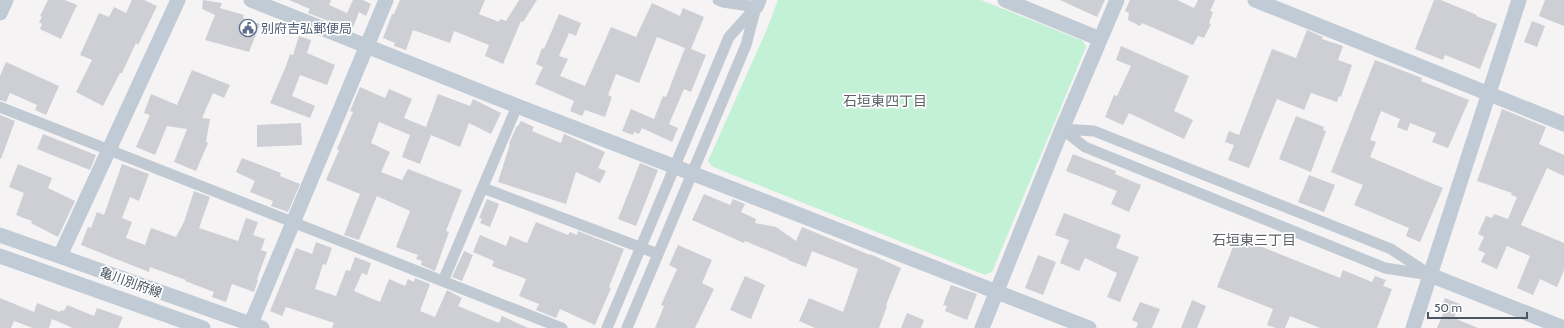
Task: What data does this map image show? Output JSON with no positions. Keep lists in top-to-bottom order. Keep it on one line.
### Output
{"streets":{"street":["亀川別府線"]},"districts":["石垣東四丁目","石垣東三丁目"],"places":{"public building":["別府吉弘郵便局"]},"scale_bar":"50 m"}
